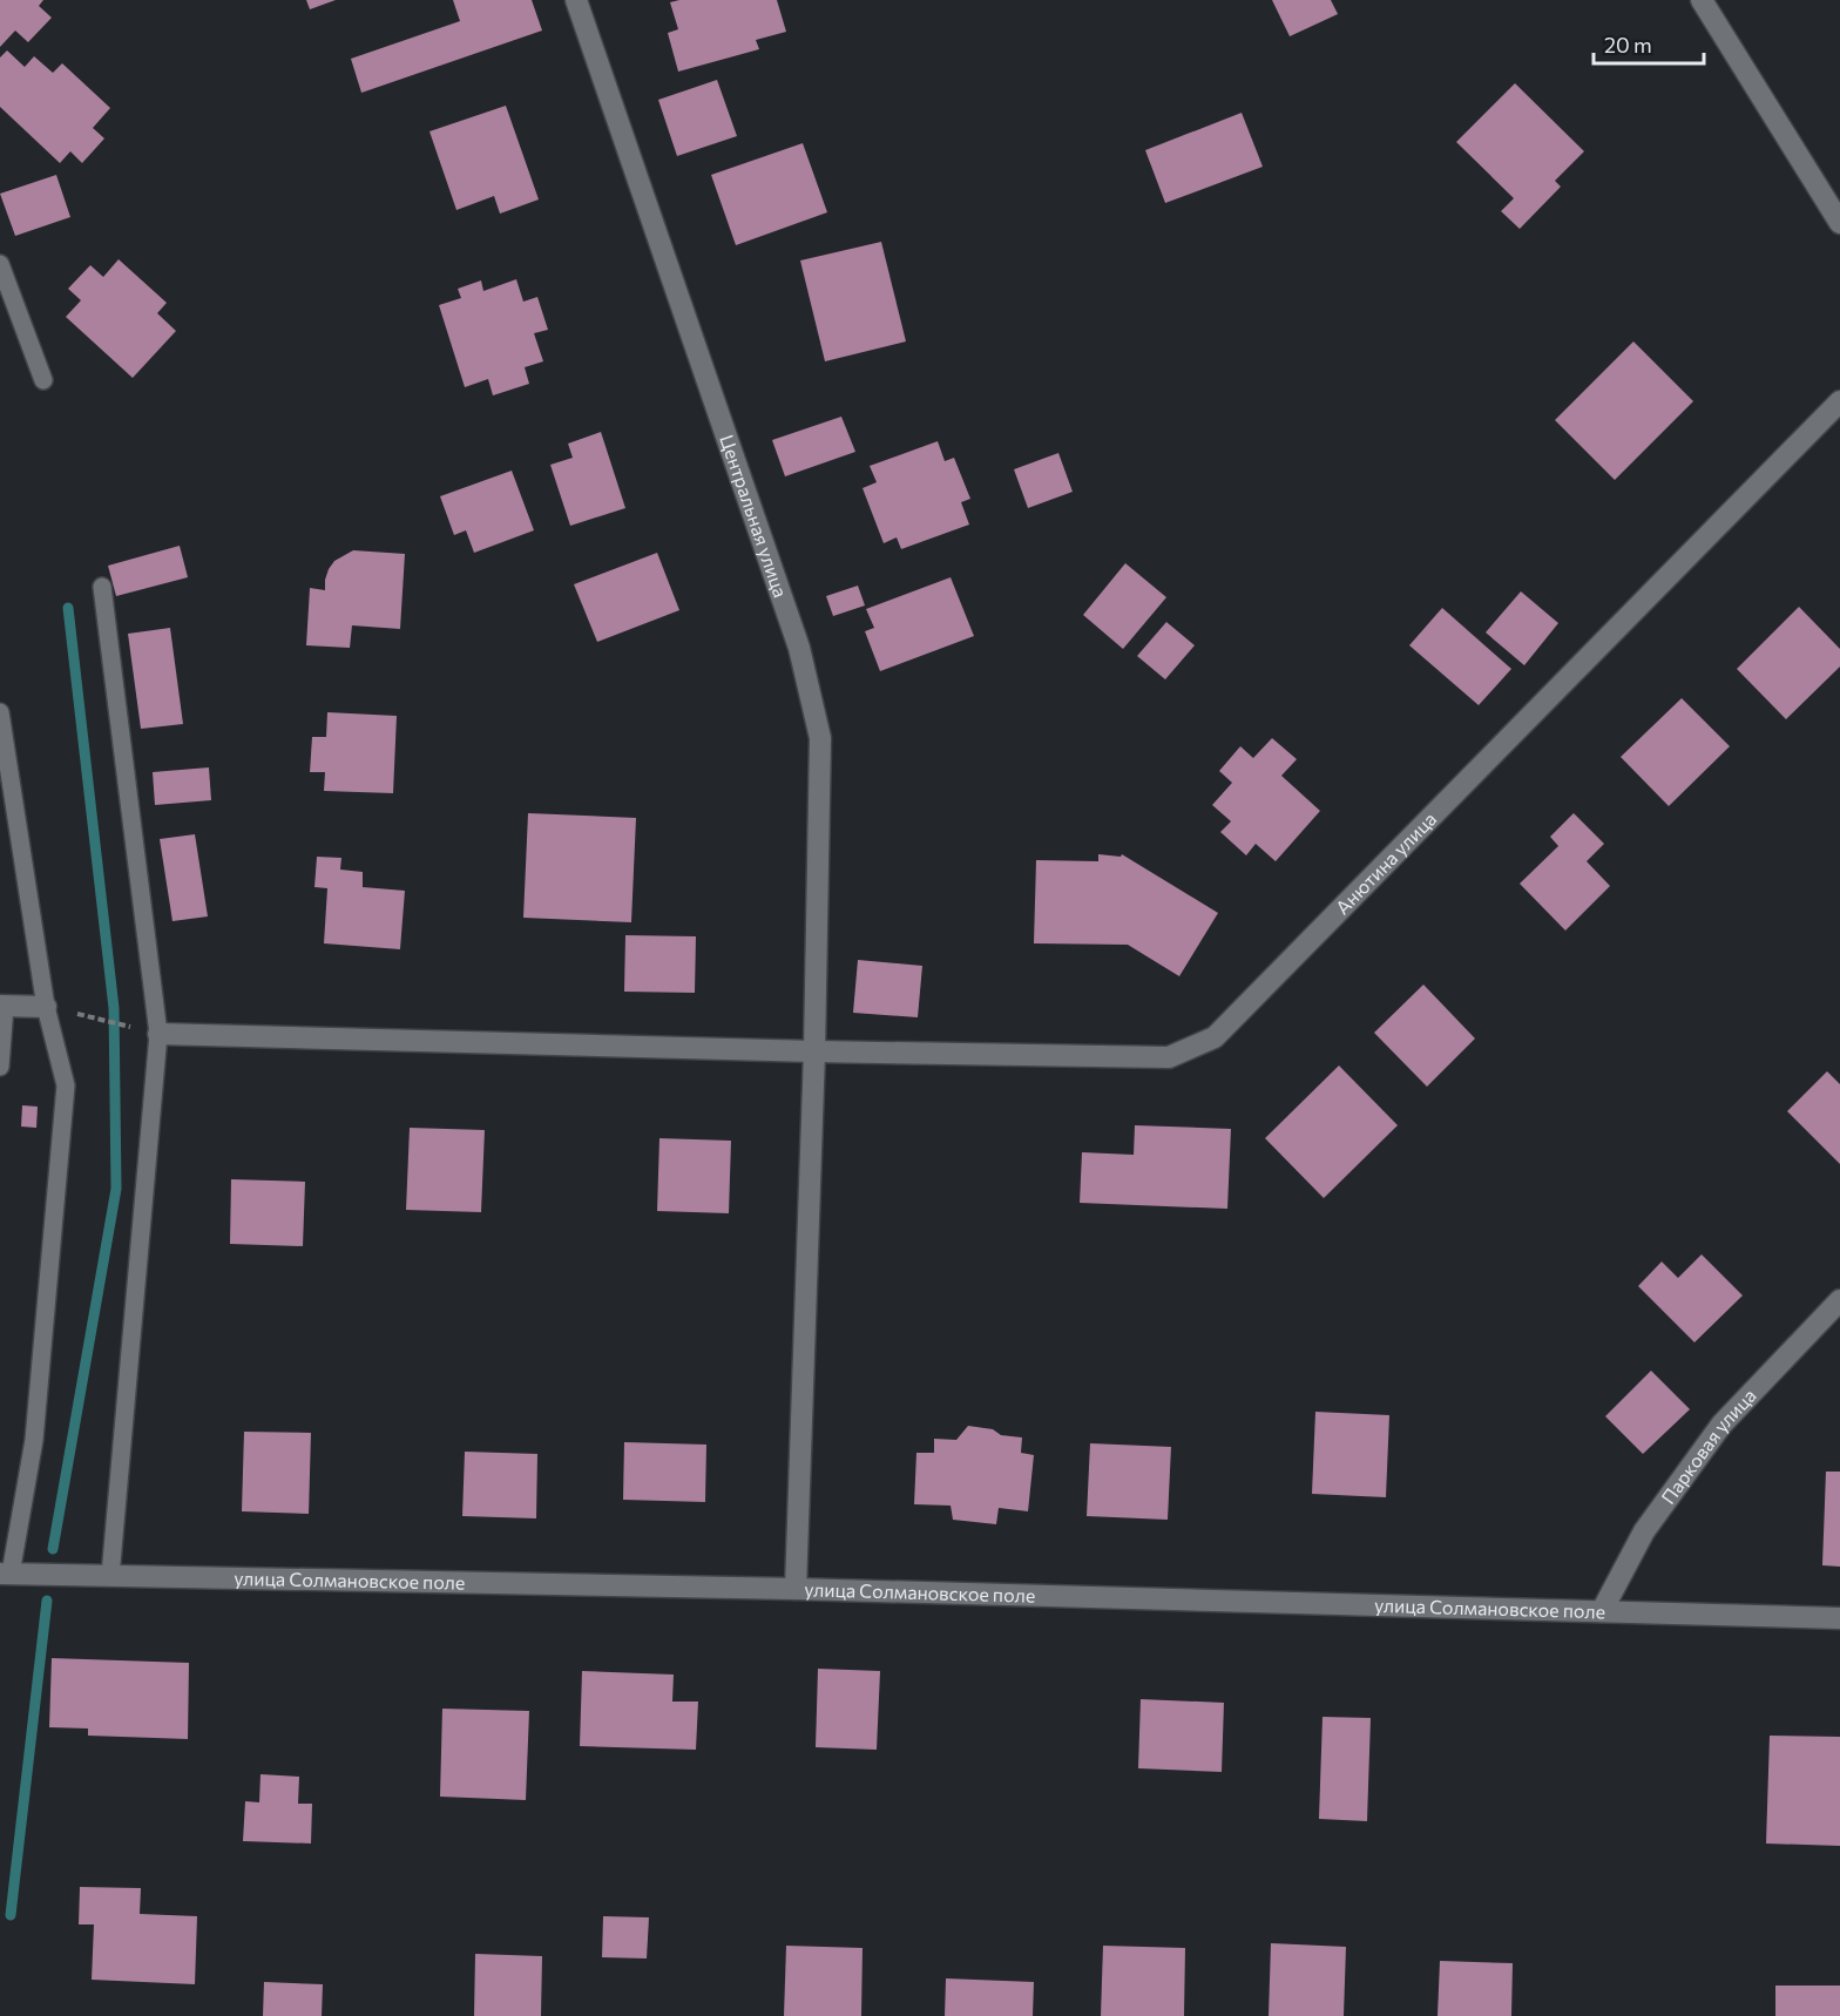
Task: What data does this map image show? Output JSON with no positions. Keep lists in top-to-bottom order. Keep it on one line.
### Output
{"streets":{"street":["Центральная улица","Анютина улица","Парковая улица","улица Солмановское поле"]},"crossings":[["Центральная улица","Анютина улица"],["Центральная улица","улица Солмановское поле"],["Парковая улица","улица Солмановское поле"]],"scale_bar":"20 m"}
